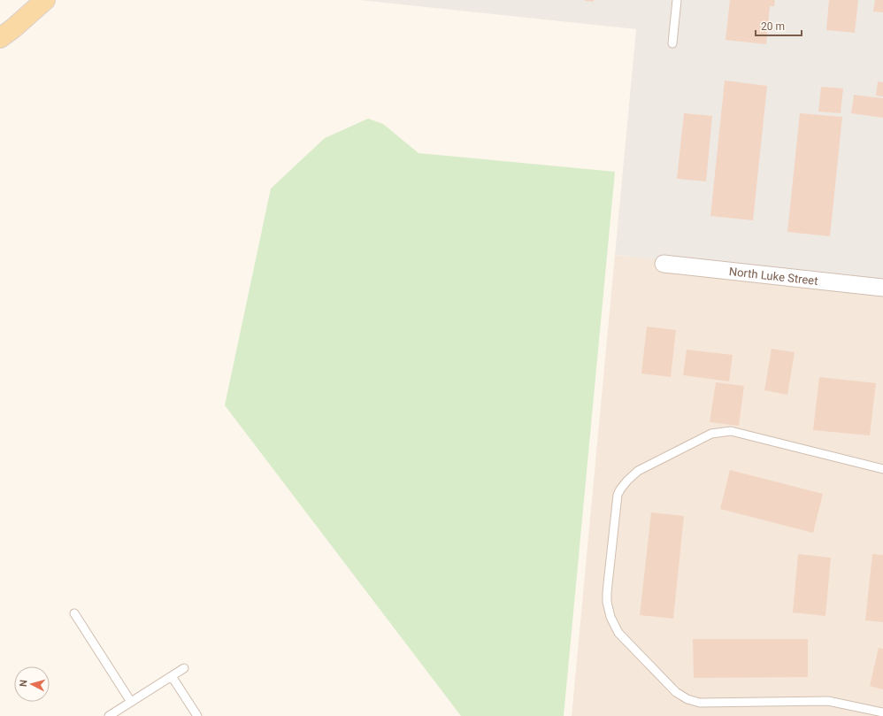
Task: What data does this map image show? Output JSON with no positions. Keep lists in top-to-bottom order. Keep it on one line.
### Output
{"streets":{"street":["North Luke Street"]},"scale_bar":"20 m","north":"left"}
